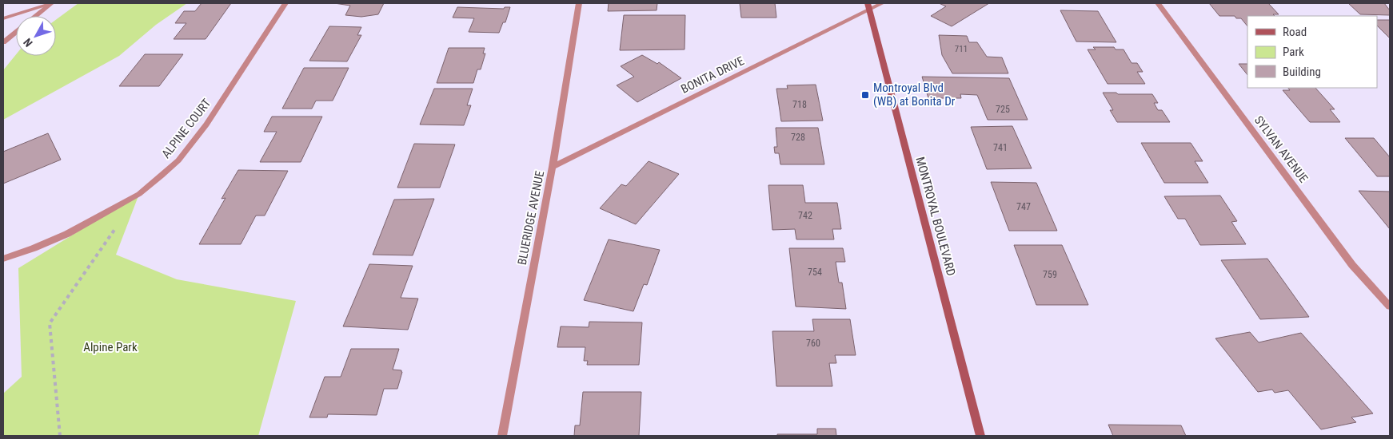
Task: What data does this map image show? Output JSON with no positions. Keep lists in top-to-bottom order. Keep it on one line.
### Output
{"streets":{"street":["BONITA DRIVE","ALPINE COURT","SYLVAN AVENUE","MONTROYAL BOULEVARD","BLUERIDGE AVENUE"]},"crossings":[["BONITA DRIVE","MONTROYAL BOULEVARD"],["BONITA DRIVE","BLUERIDGE AVENUE"]],"parks":["Alpine Park"],"places":{"transit":["Montroyal Blvd (WB) at Bonita Dr"]},"house_numbers":["711","718","725","728","741","747","742","754","759","760"],"legend":["Road","Park","Building"],"north":"bottom left"}
